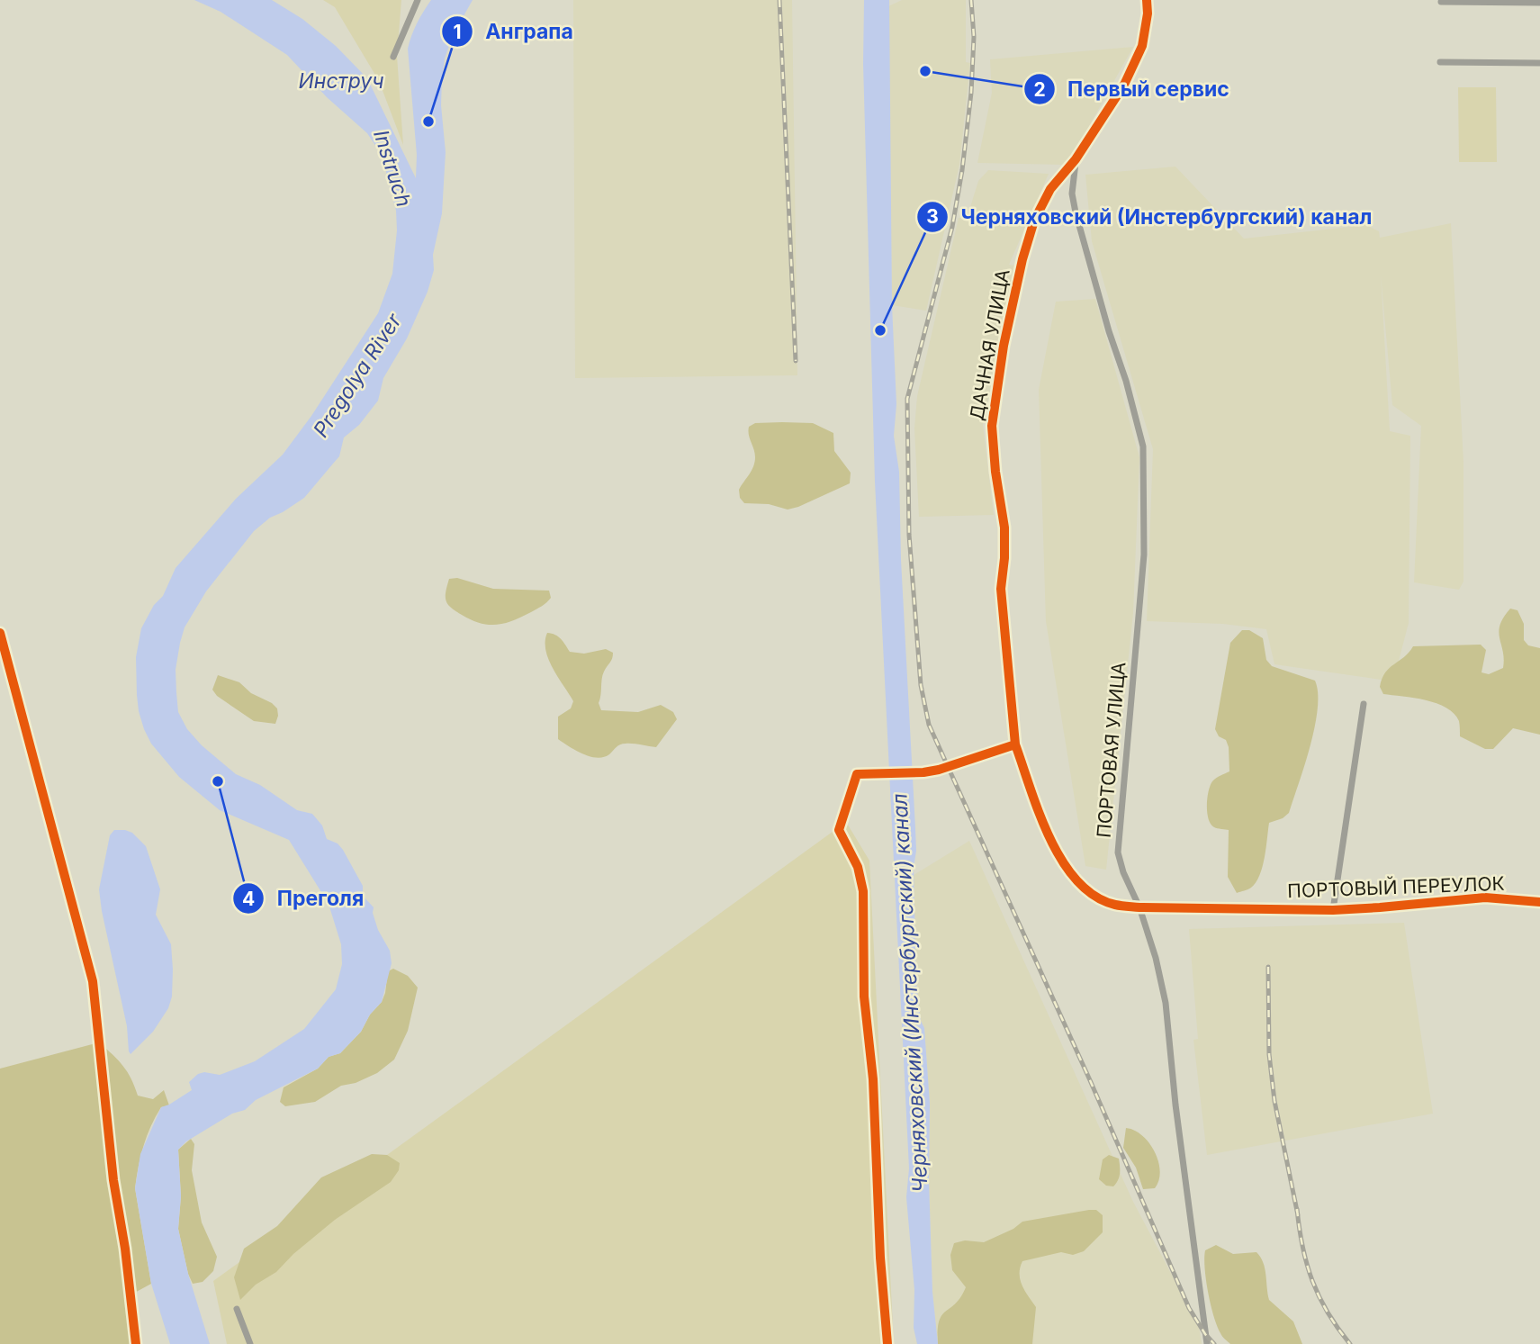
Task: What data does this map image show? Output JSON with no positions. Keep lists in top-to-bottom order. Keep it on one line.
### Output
{"streets":{"street":["ДАЧНАЯ УЛИЦА","ПОРТОВАЯ УЛИЦА","ПОРТОВЫЙ ПЕРЕУЛОК"]},"crossings":[["ДАЧНАЯ УЛИЦА","ПОРТОВАЯ УЛИЦА"],["ДАЧНАЯ УЛИЦА","ПОРТОВЫЙ ПЕРЕУЛОК"],["ПОРТОВАЯ УЛИЦА","ПОРТОВЫЙ ПЕРЕУЛОК"]],"water":["Инструч","Instruch","Pregolya River","Черняховский (Инстербургский) канал"],"places":["Первый сервис","Анграпа","Черняховский (Инстербургский) канал","Преголя"]}
